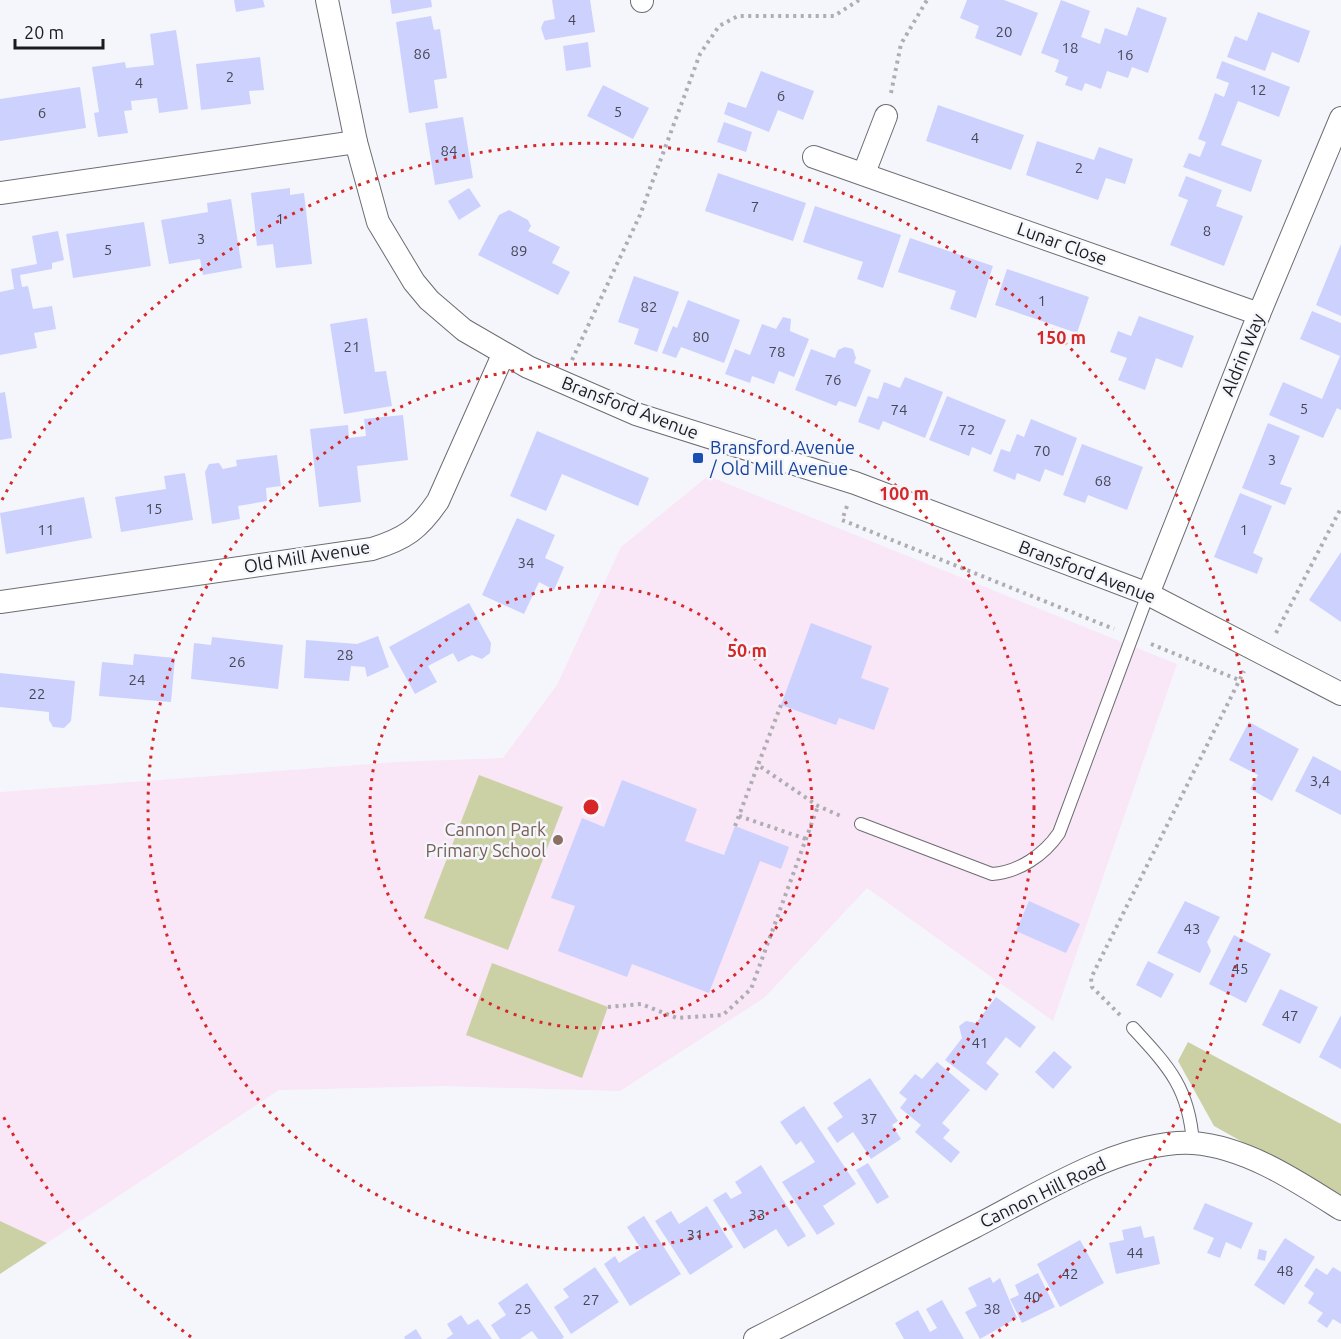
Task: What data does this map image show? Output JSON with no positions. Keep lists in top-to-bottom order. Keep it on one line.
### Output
{"streets":{"street":["Lunar Close","Aldrin Way","Bransford Avenue","Old Mill Avenue","Cannon Hill Road"]},"crossings":[["Lunar Close","Aldrin Way"],["Aldrin Way","Bransford Avenue"],["Bransford Avenue","Old Mill Avenue"]],"places":{"transit":["Bransford Avenue / Old Mill Avenue"],"other":["Cannon Park Primary School"]},"house_numbers":["4","20","18","86","16","2","4","12","6","5","6","4","84","2","7","1","8","3","5","89","1","82","80","21","78","76","5","74","72","70","3","68","15","11","1","34","28","26","24","22","3,4","43","45","47","41","37","33","31","44","48","42","40","27","25","38"],"scale_bar":"20 m","rings":["150 m","100 m","50 m"]}
